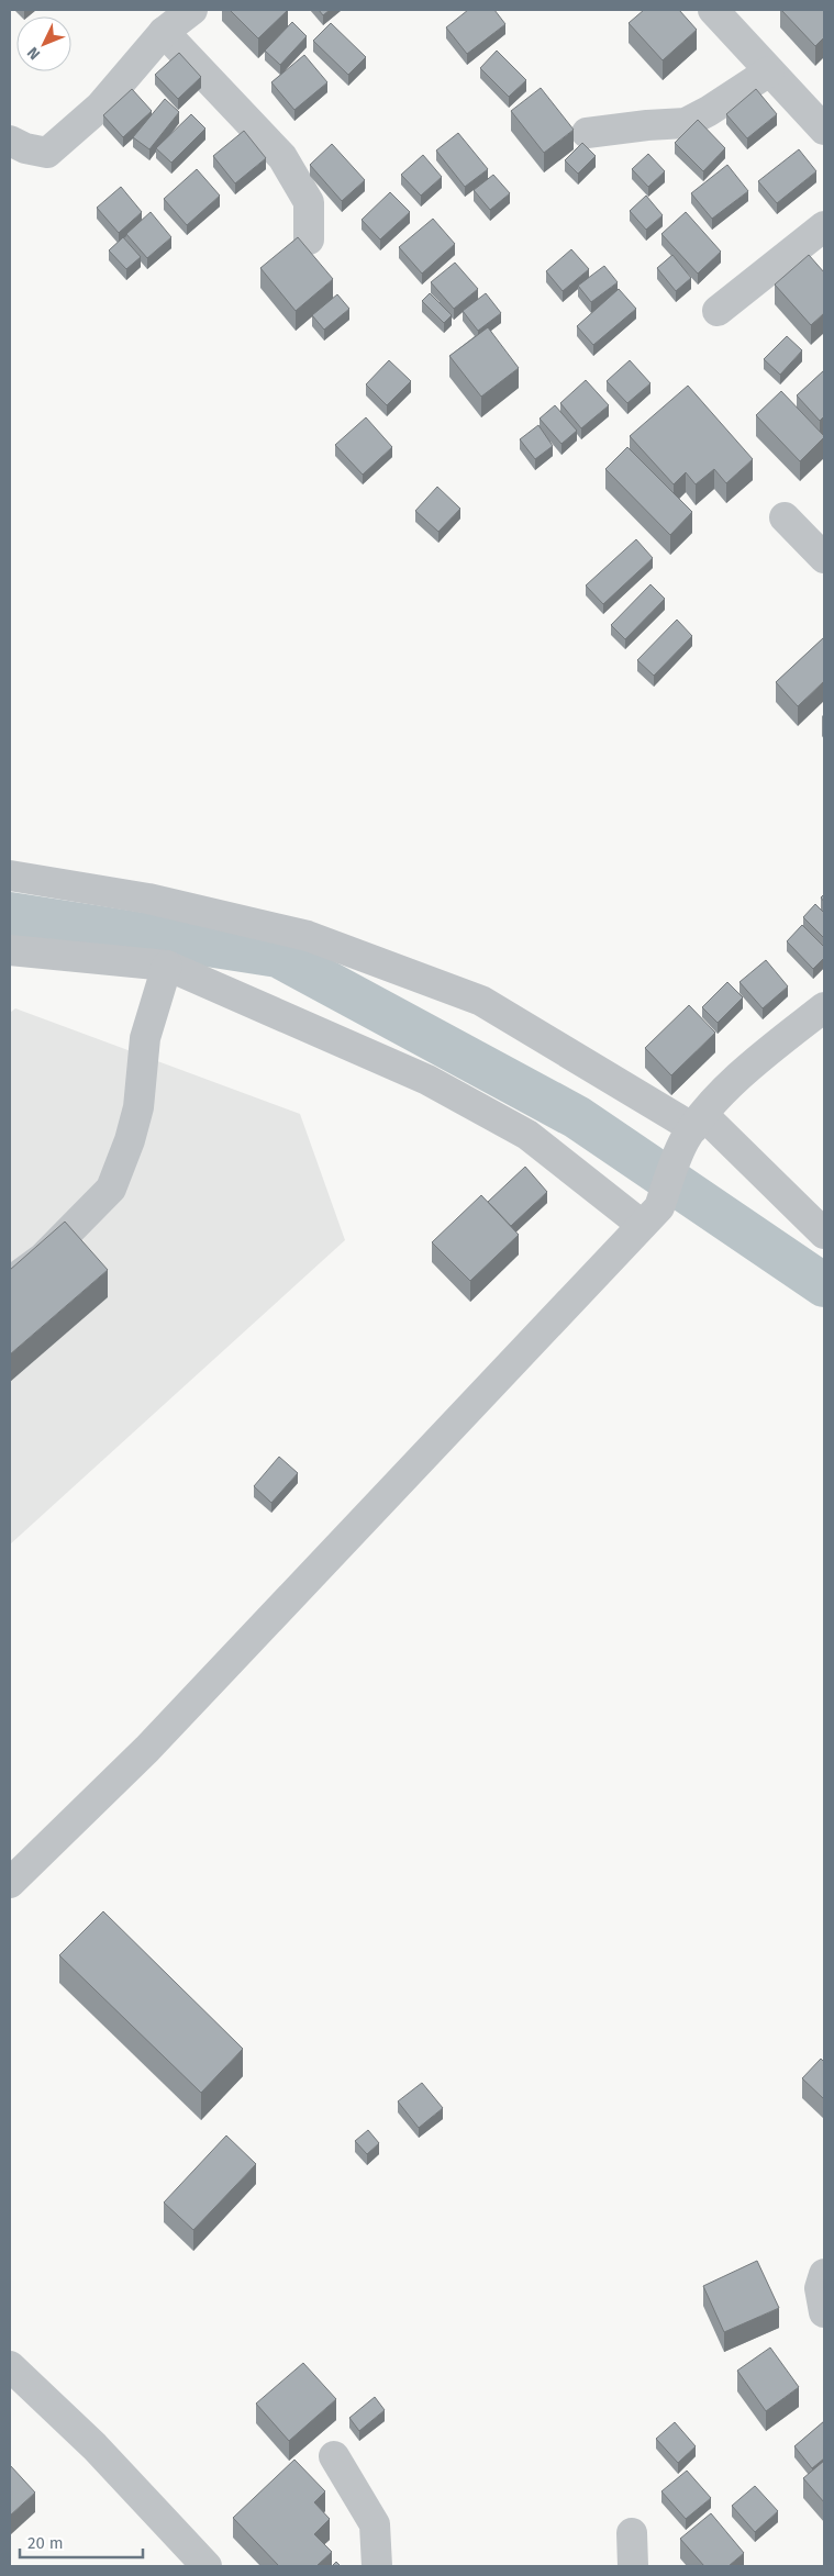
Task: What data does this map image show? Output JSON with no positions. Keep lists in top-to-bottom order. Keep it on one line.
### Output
{"scale_bar":"20 m","north":"bottom left"}
